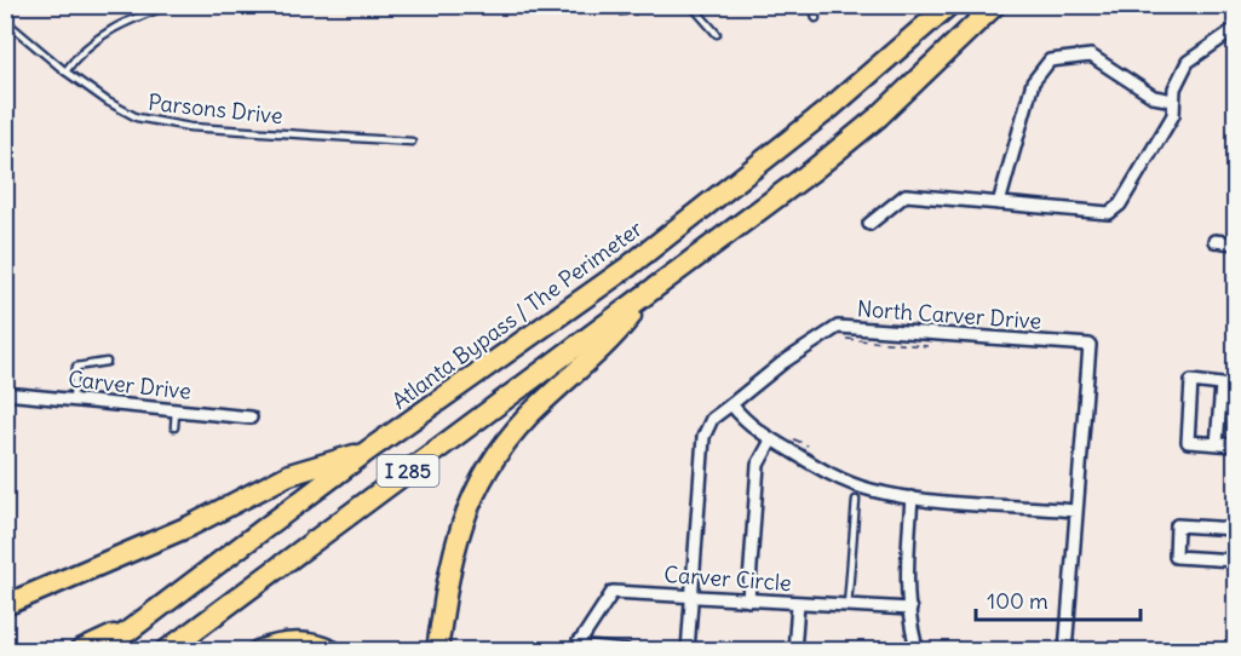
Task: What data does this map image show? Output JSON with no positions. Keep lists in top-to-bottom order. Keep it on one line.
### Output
{"streets":{"highway":["Atlanta Bypass / The Perimeter","I 285"],"street":["North Carver Drive","Carver Drive","Carver Circle"],"lane":["Parsons Drive"]},"scale_bar":"100 m"}
